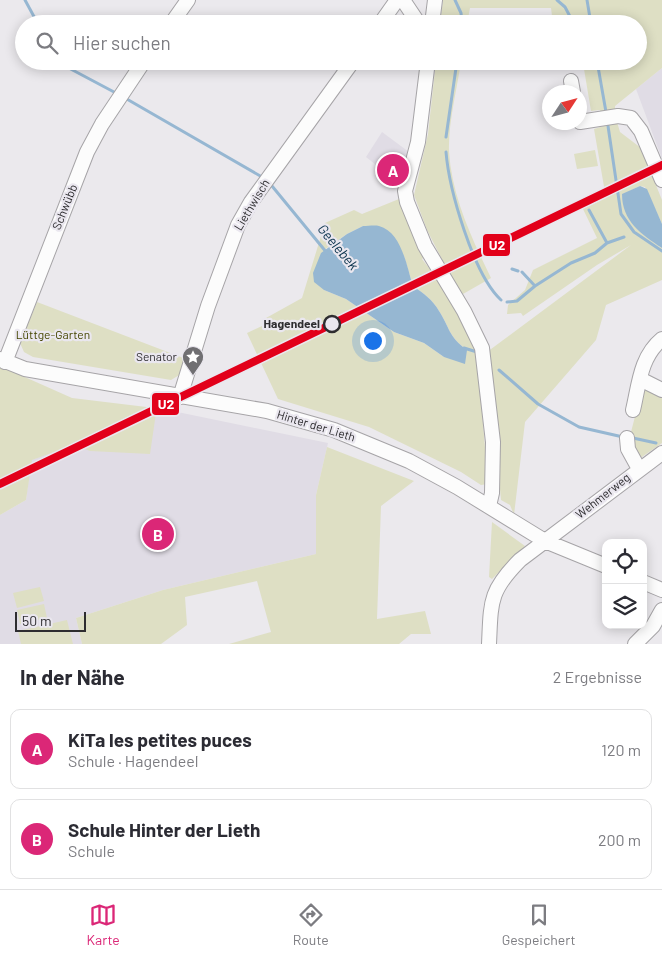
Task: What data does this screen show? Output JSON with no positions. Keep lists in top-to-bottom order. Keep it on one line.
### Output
{"streets":{"street":["Liethwisch","Schwübb","Hinter der Lieth","Wehmerweg"]},"crossings":[["Liethwisch","Hinter der Lieth"],["Schwübb","Hinter der Lieth"],["Hinter der Lieth","Wehmerweg"]],"water":["Geelebek"],"parks":["Lüttge-Garten"],"places":{"other":["Hagendeel"],"place":["Senator"]},"lines":["transit line U2"],"scale_bar":"50 m","north":"top right","page":{"search":"Hier suchen","pins":["A","B"],"scale":"50 m","heading":["In der Nähe","2 Ergebnisse"],"list":[{"mark":"A","name":"KiTa les petites puces","note":"Schule · Hagendeel","value":"120 m"},{"mark":"B","name":"Schule Hinter der Lieth","note":"Schule","value":"200 m"}],"nav":["Karte","Route","Gespeichert"]}}
